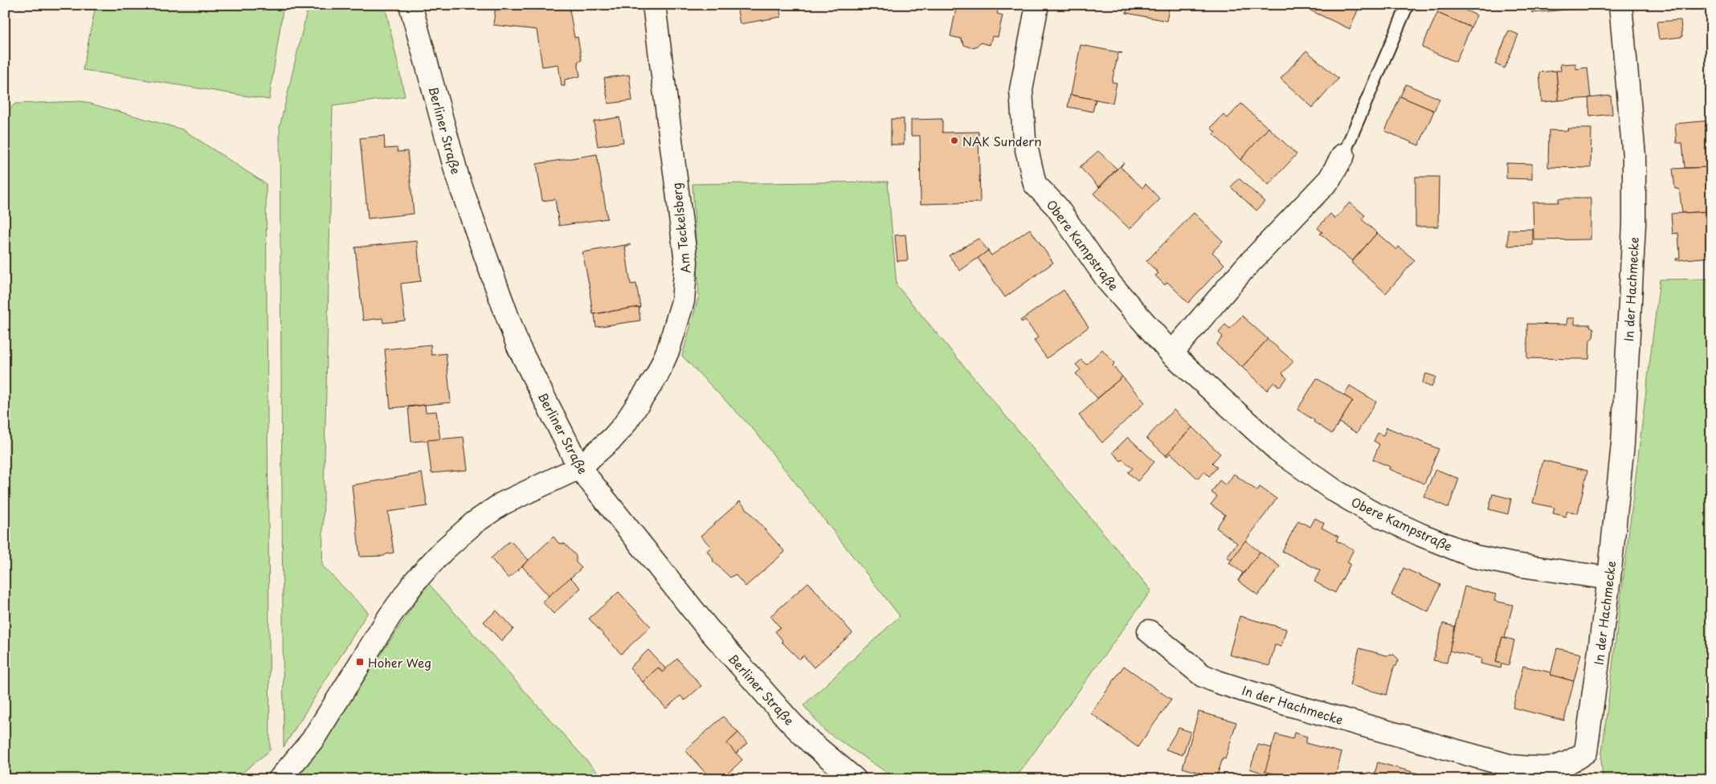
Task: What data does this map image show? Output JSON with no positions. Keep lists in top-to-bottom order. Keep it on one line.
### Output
{"streets":{"street":["Berliner Straße","Am Teckelsberg","Obere Kampstraße","In der Hachmecke"]},"crossings":[["Berliner Straße","Am Teckelsberg"],["Obere Kampstraße","In der Hachmecke"]],"places":{"other":["NAK Sundern"],"transit":["Hoher Weg"]}}
